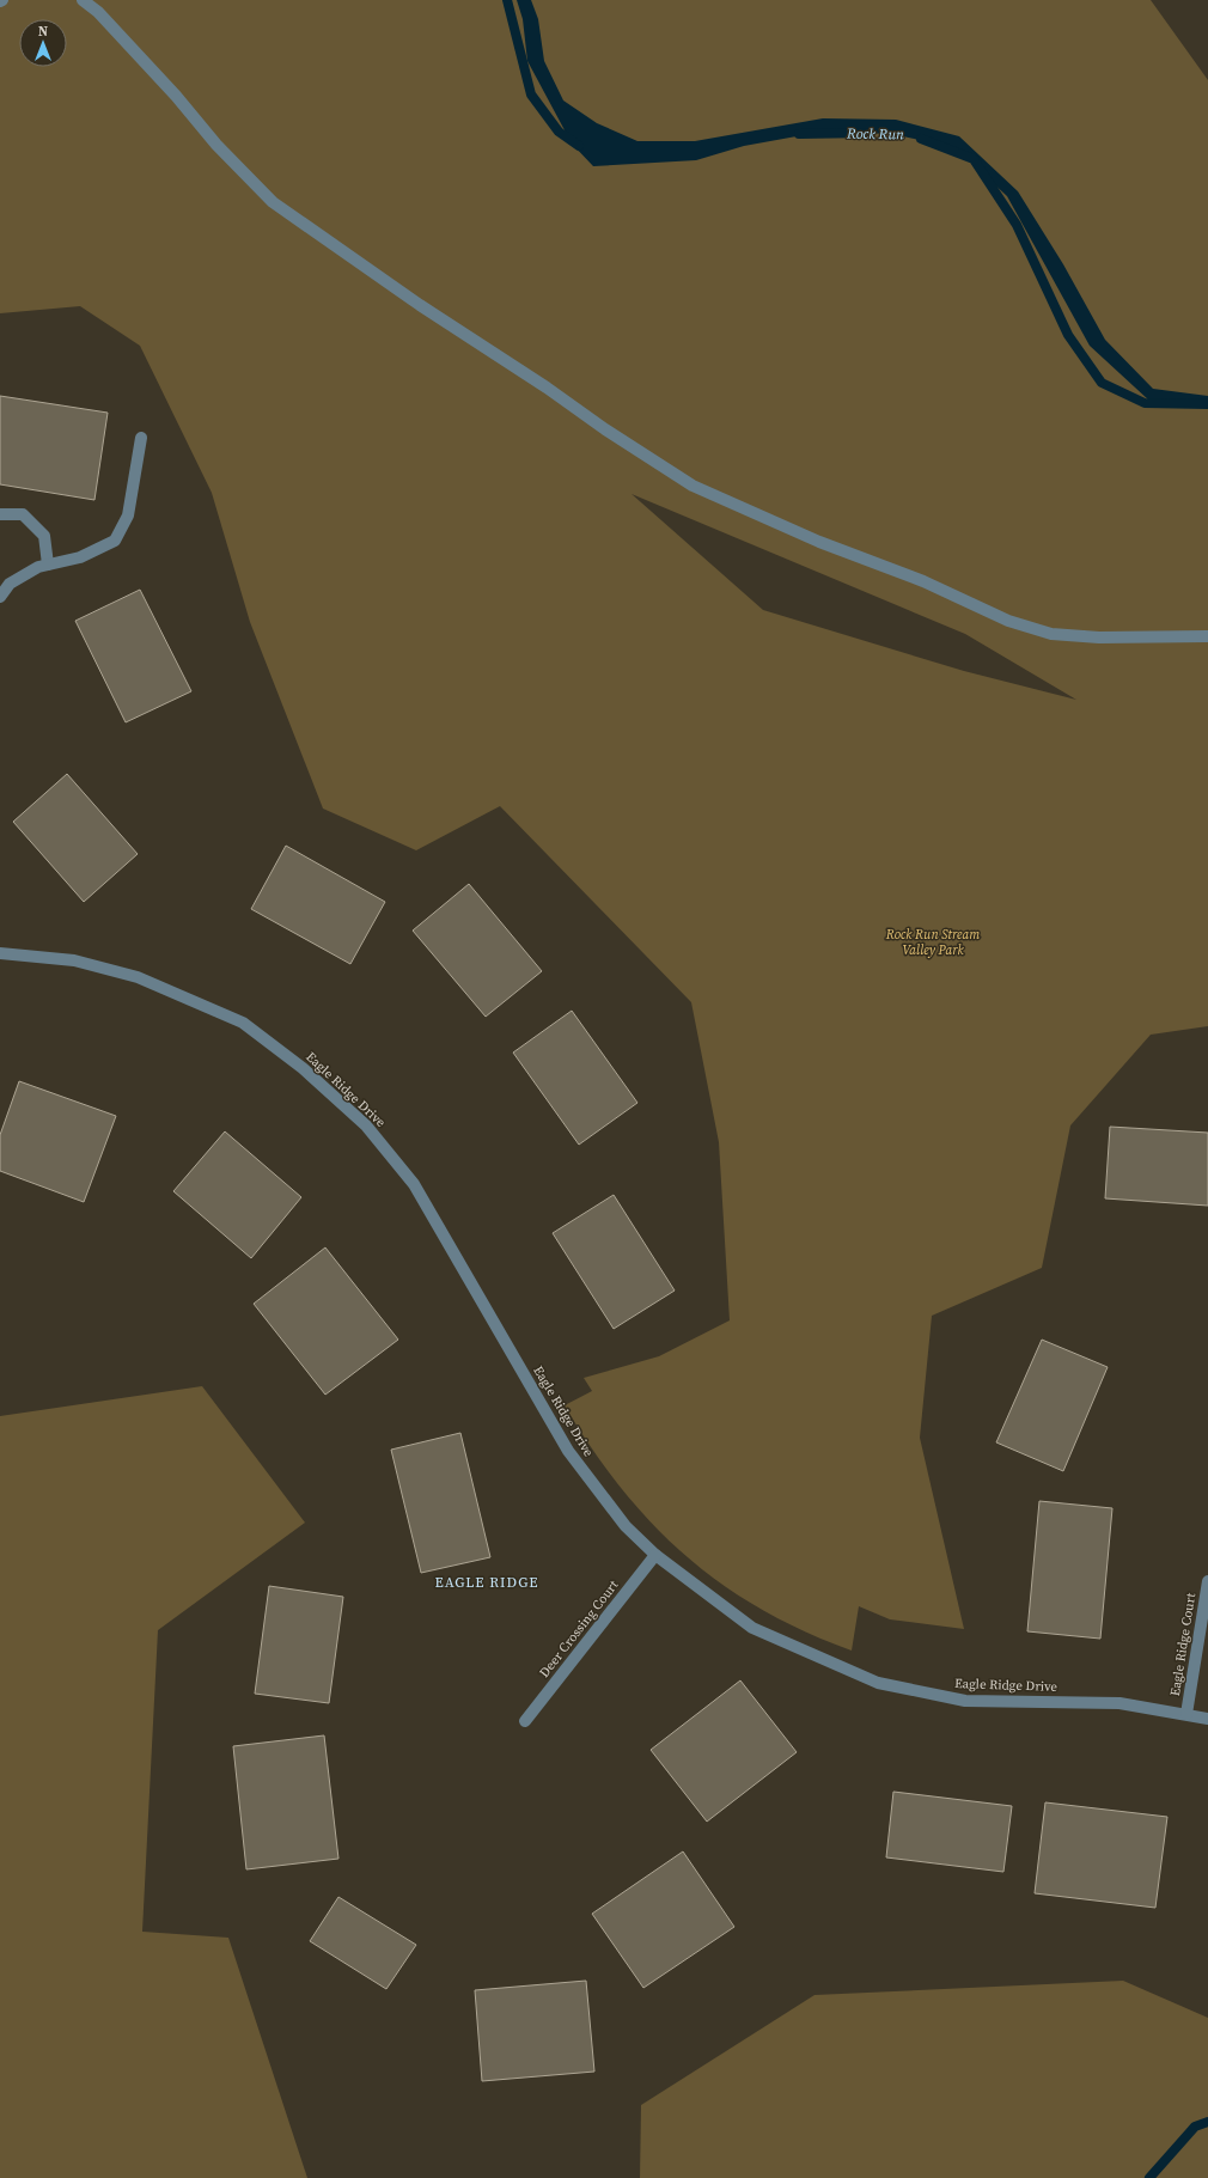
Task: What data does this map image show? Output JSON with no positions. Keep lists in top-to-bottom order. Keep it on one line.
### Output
{"streets":{"street":["Eagle Ridge Drive","Deer Crossing Court","Eagle Ridge Court"]},"crossings":[["Eagle Ridge Drive","Deer Crossing Court"],["Eagle Ridge Drive","Eagle Ridge Court"]],"districts":["EAGLE RIDGE"],"water":["Rock Run"],"parks":["Rock Run Stream Valley Park"],"north":"top"}
